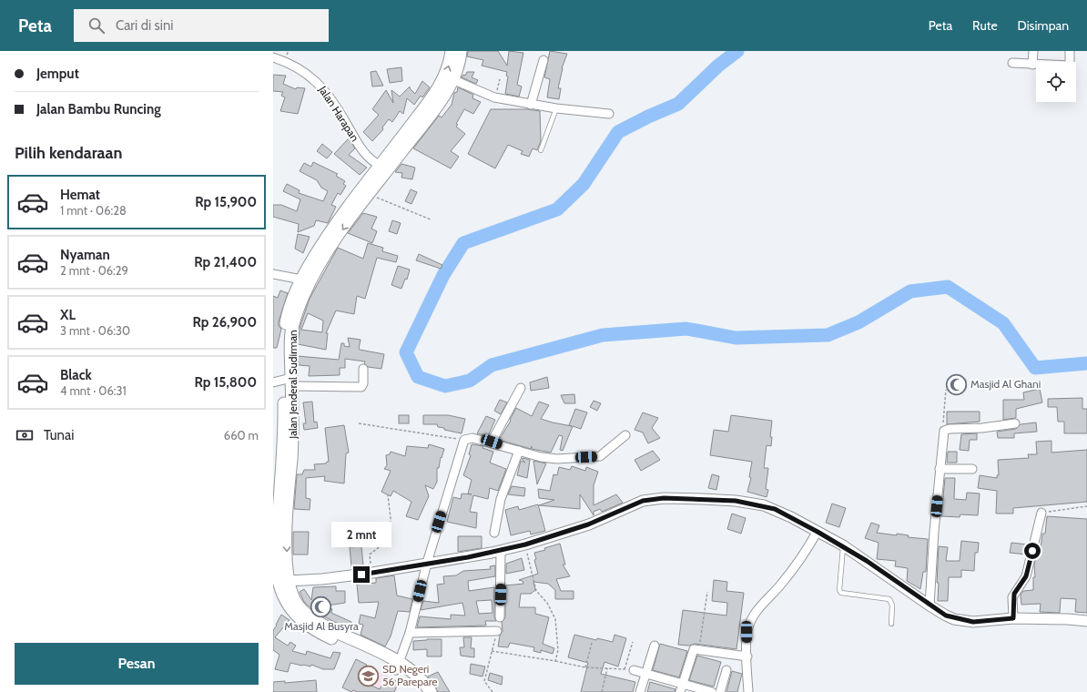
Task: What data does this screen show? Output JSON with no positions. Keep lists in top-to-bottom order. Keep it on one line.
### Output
{"streets":{"main road":["Jalan Jenderal Sudirman"],"street":["Jalan Harapan"]},"crossings":[["Jalan Harapan","Jalan Jenderal Sudirman"]],"places":{"mosque":["Masjid Al Ghani","Masjid Al Busyra"],"school or university":["SD Negeri 56 Parepare"]},"page":{"header":"Peta","search":"Cari di sini","nav":["Peta","Rute","Disimpan"],"banner":["Jemput","Jalan Bambu Runcing"],"heading":"Pilih kendaraan","list":[{"name":"Hemat","note":"1 mnt · 06:28","value":"Rp 15,900"},{"name":"Nyaman","note":"2 mnt · 06:29","value":"Rp 21,400"},{"name":"XL","note":"3 mnt · 06:30","value":"Rp 26,900"},{"name":"Black","note":"4 mnt · 06:31","value":"Rp 15,800"}],"pay":["Tunai","660 m"],"bubble":"2 mnt","buttons":"Pesan"}}
